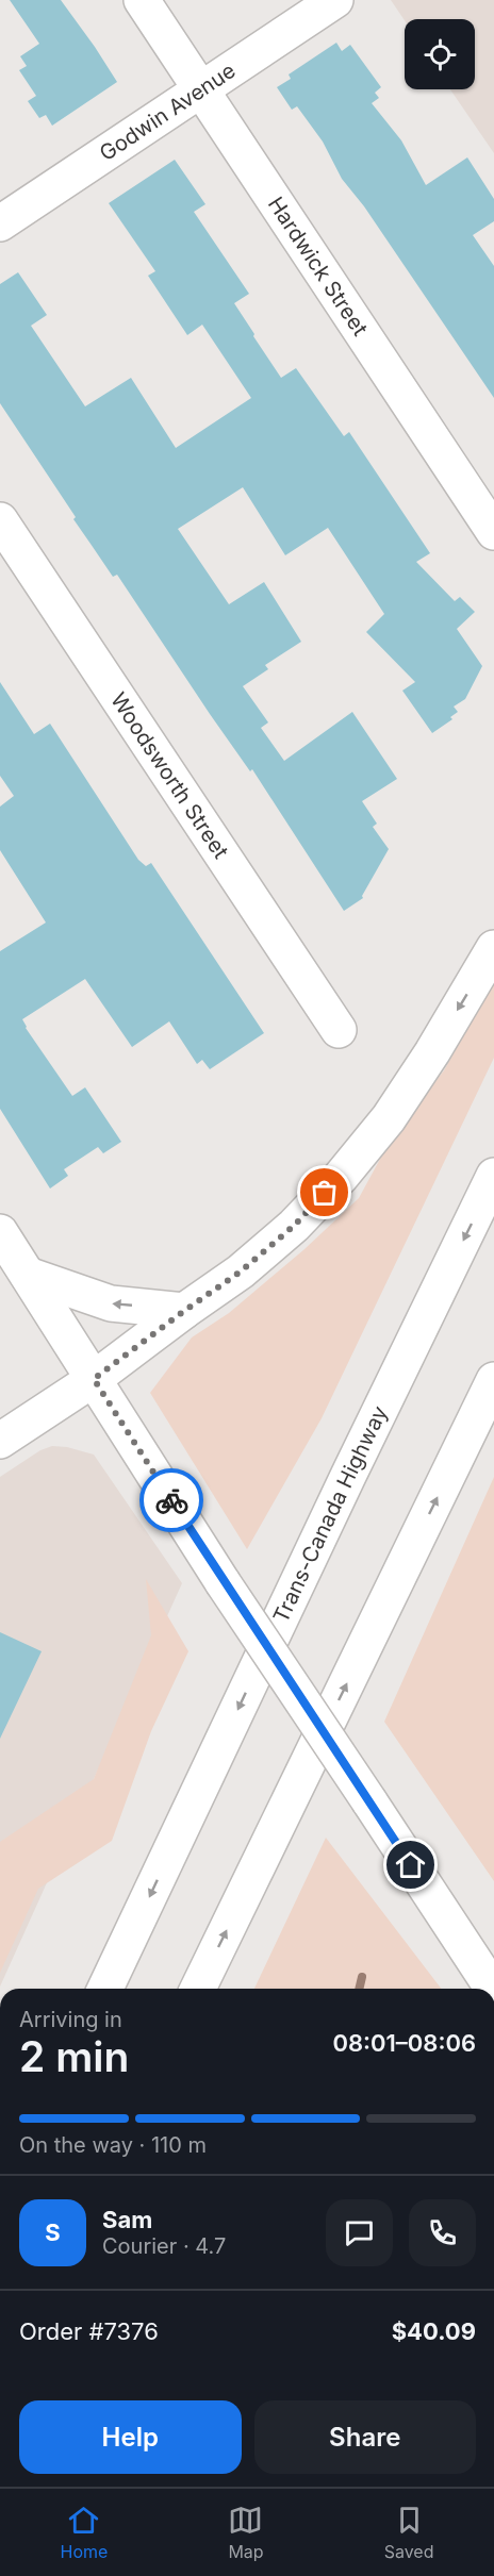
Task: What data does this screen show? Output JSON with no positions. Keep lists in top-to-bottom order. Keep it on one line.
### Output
{"streets":{"main road":["Godwin Avenue","Hardwick Street","Woodsworth Street","Trans-Canada Highway"]},"crossings":[["Godwin Avenue","Hardwick Street"]],"page":{"heading":["2 min","Arriving in","08:01–08:06"],"panel":["Sam","Courier · 4.7","Order #7376","$40.09"],"bar":"On the way · 110 m","round":"S","buttons":["Help","Share"],"tabs":["Home","Map","Saved"]}}
